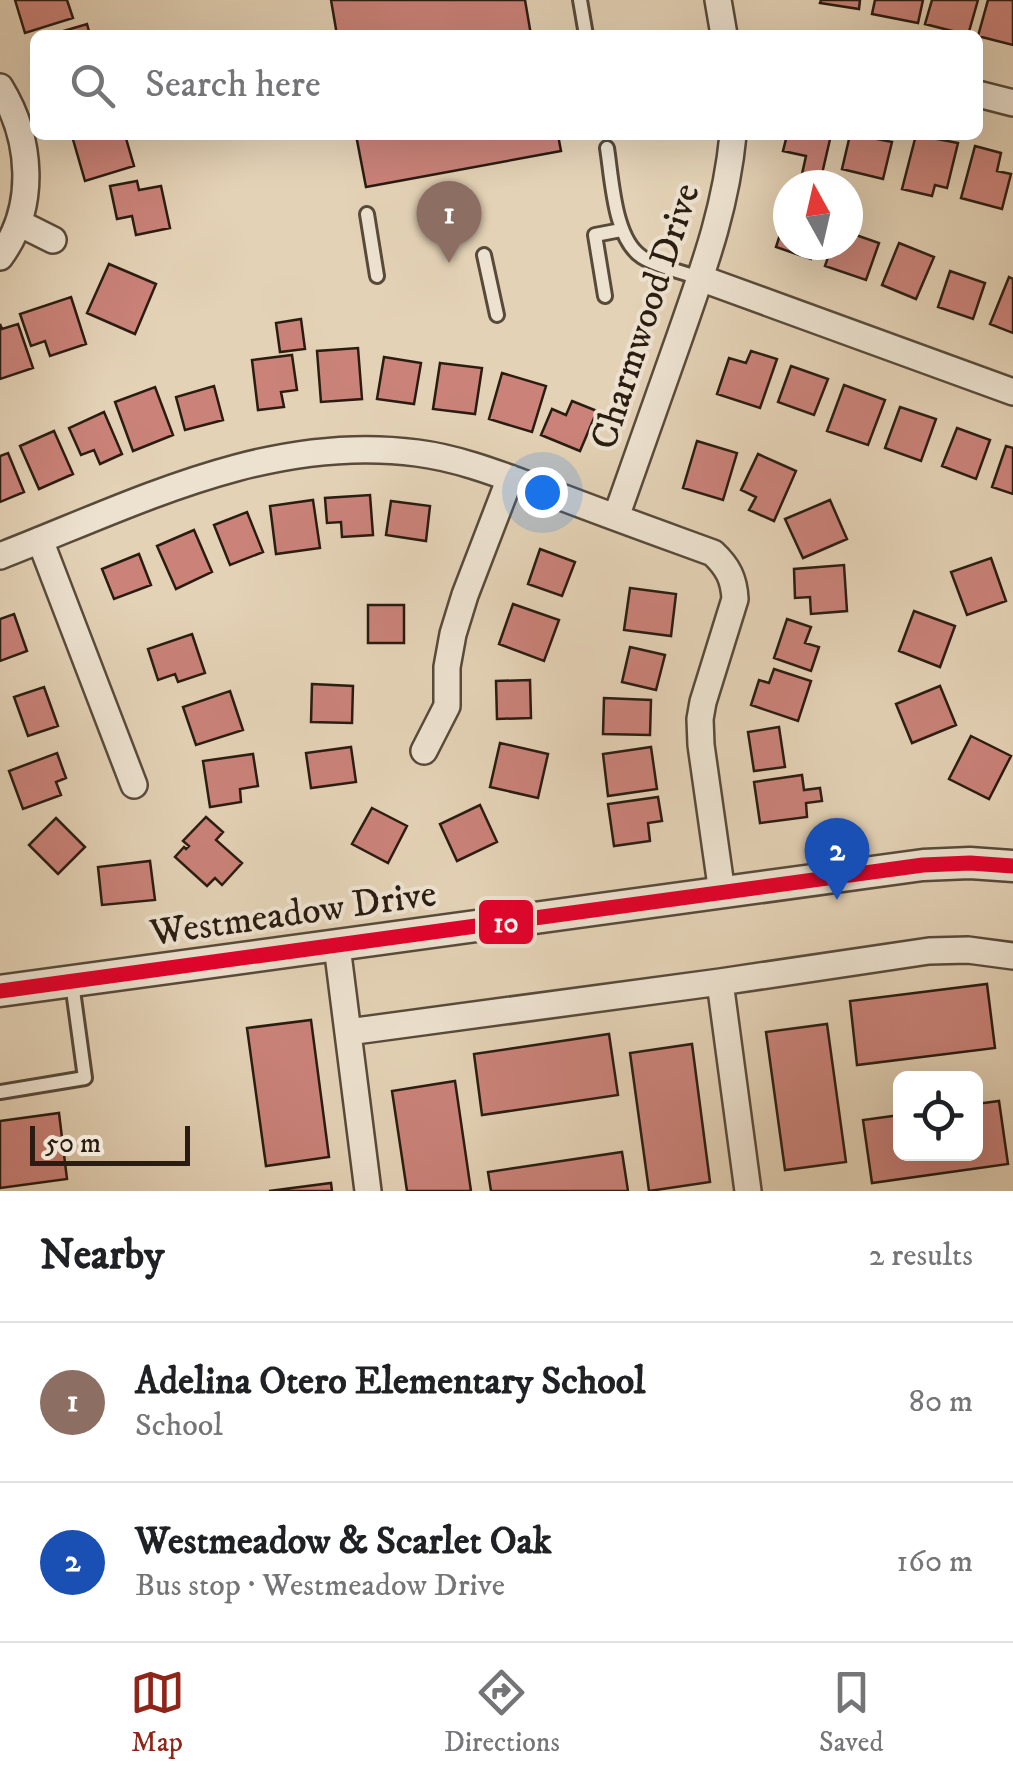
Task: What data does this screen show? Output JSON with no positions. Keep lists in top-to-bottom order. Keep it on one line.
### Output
{"streets":{"street":["Charmwood Drive","Westmeadow Drive"]},"lines":["transit line 10"],"scale_bar":"50 m","north":"top","page":{"search":"Search here","pins":["1","2"],"scale":"50 m","heading":["Nearby","2 results"],"list":[{"mark":"1","name":"Adelina Otero Elementary School","note":"School","value":"80 m"},{"mark":"2","name":"Westmeadow & Scarlet Oak","note":"Bus stop · Westmeadow Drive","value":"160 m"}],"nav":["Map","Directions","Saved"]}}
